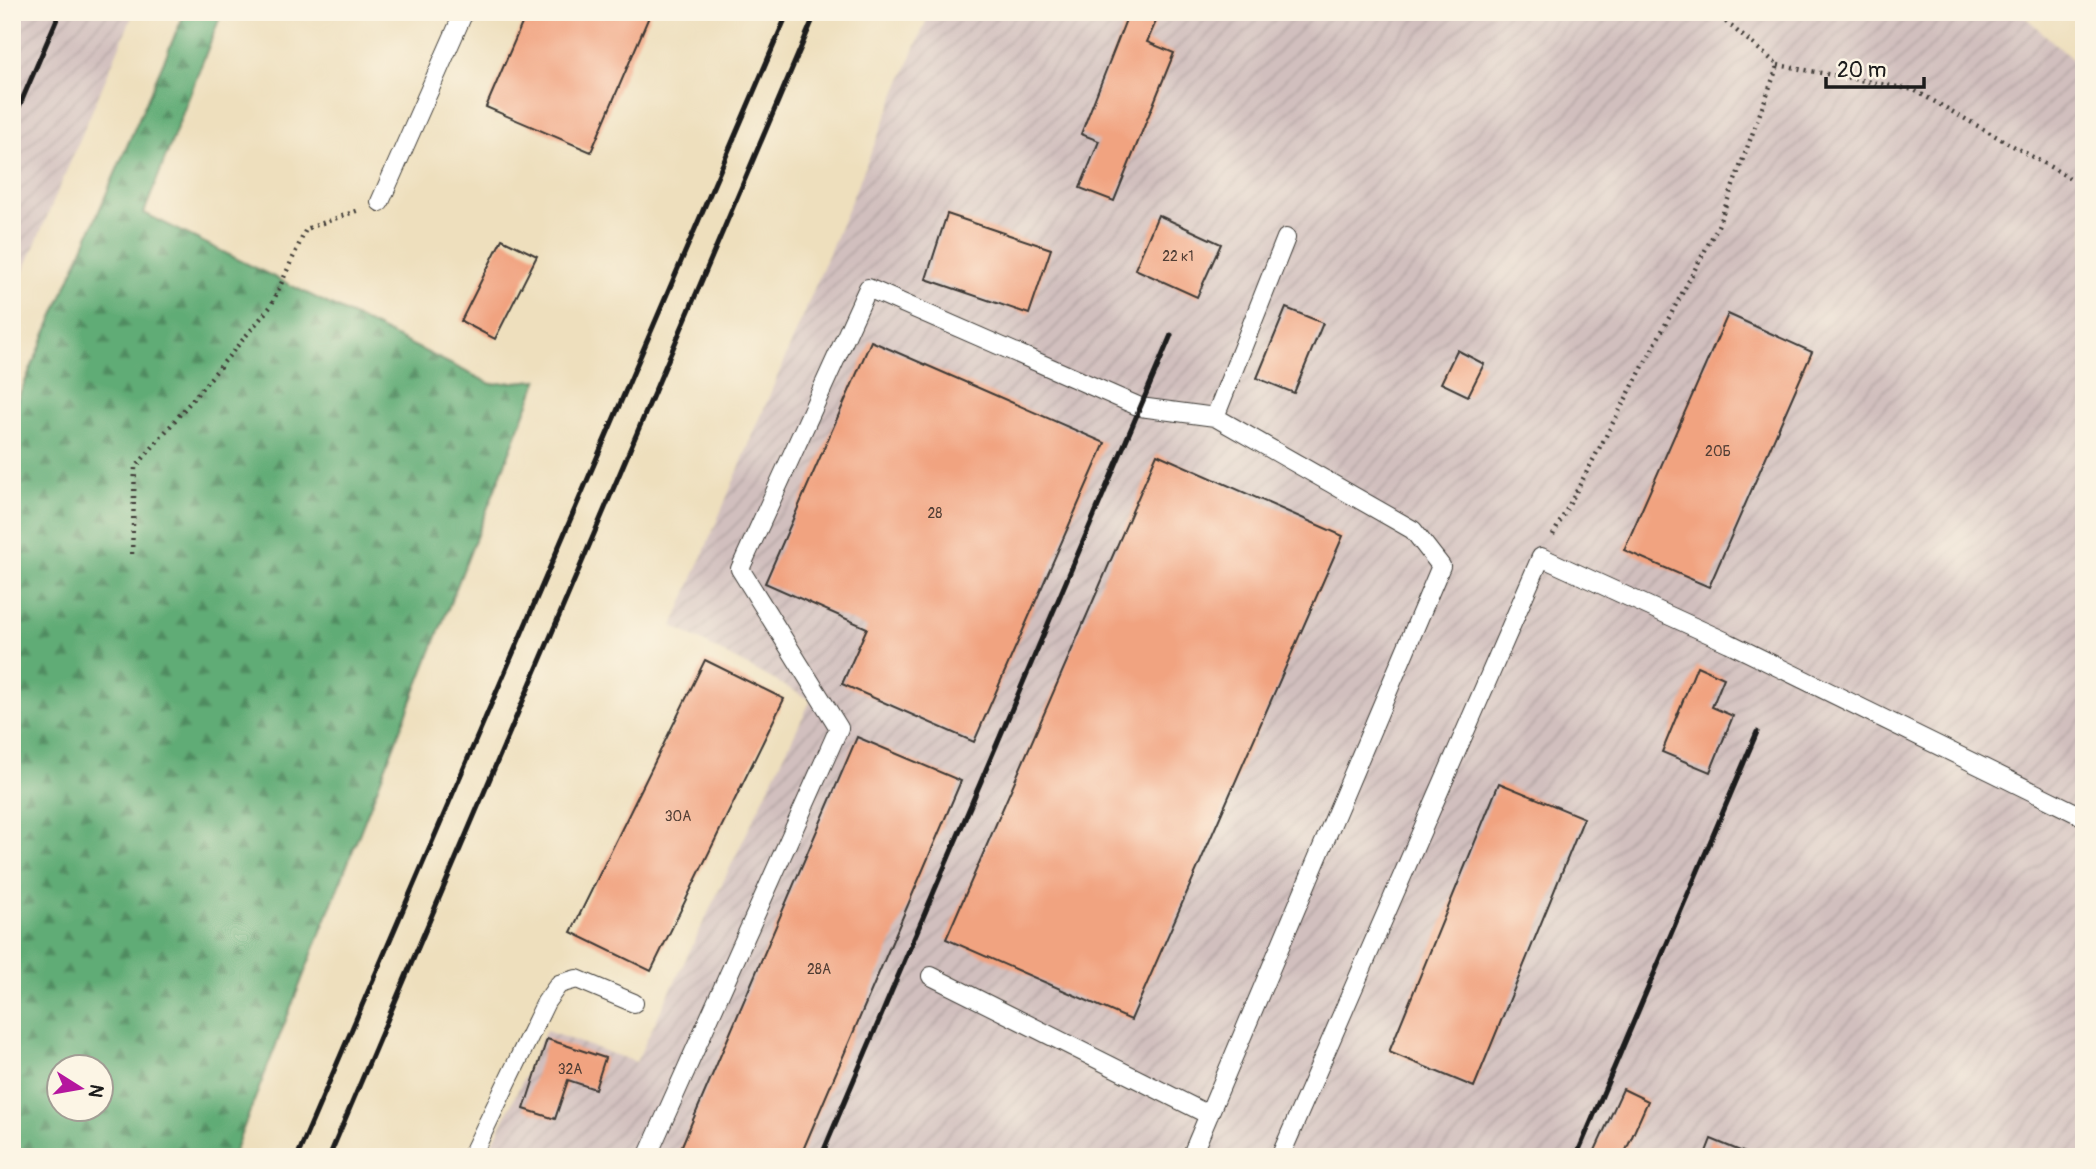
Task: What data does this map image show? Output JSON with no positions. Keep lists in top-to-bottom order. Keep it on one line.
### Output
{"house_numbers":["22 к1","20Б","28","30А","28А","32А"],"scale_bar":"20 m","north":"right"}
